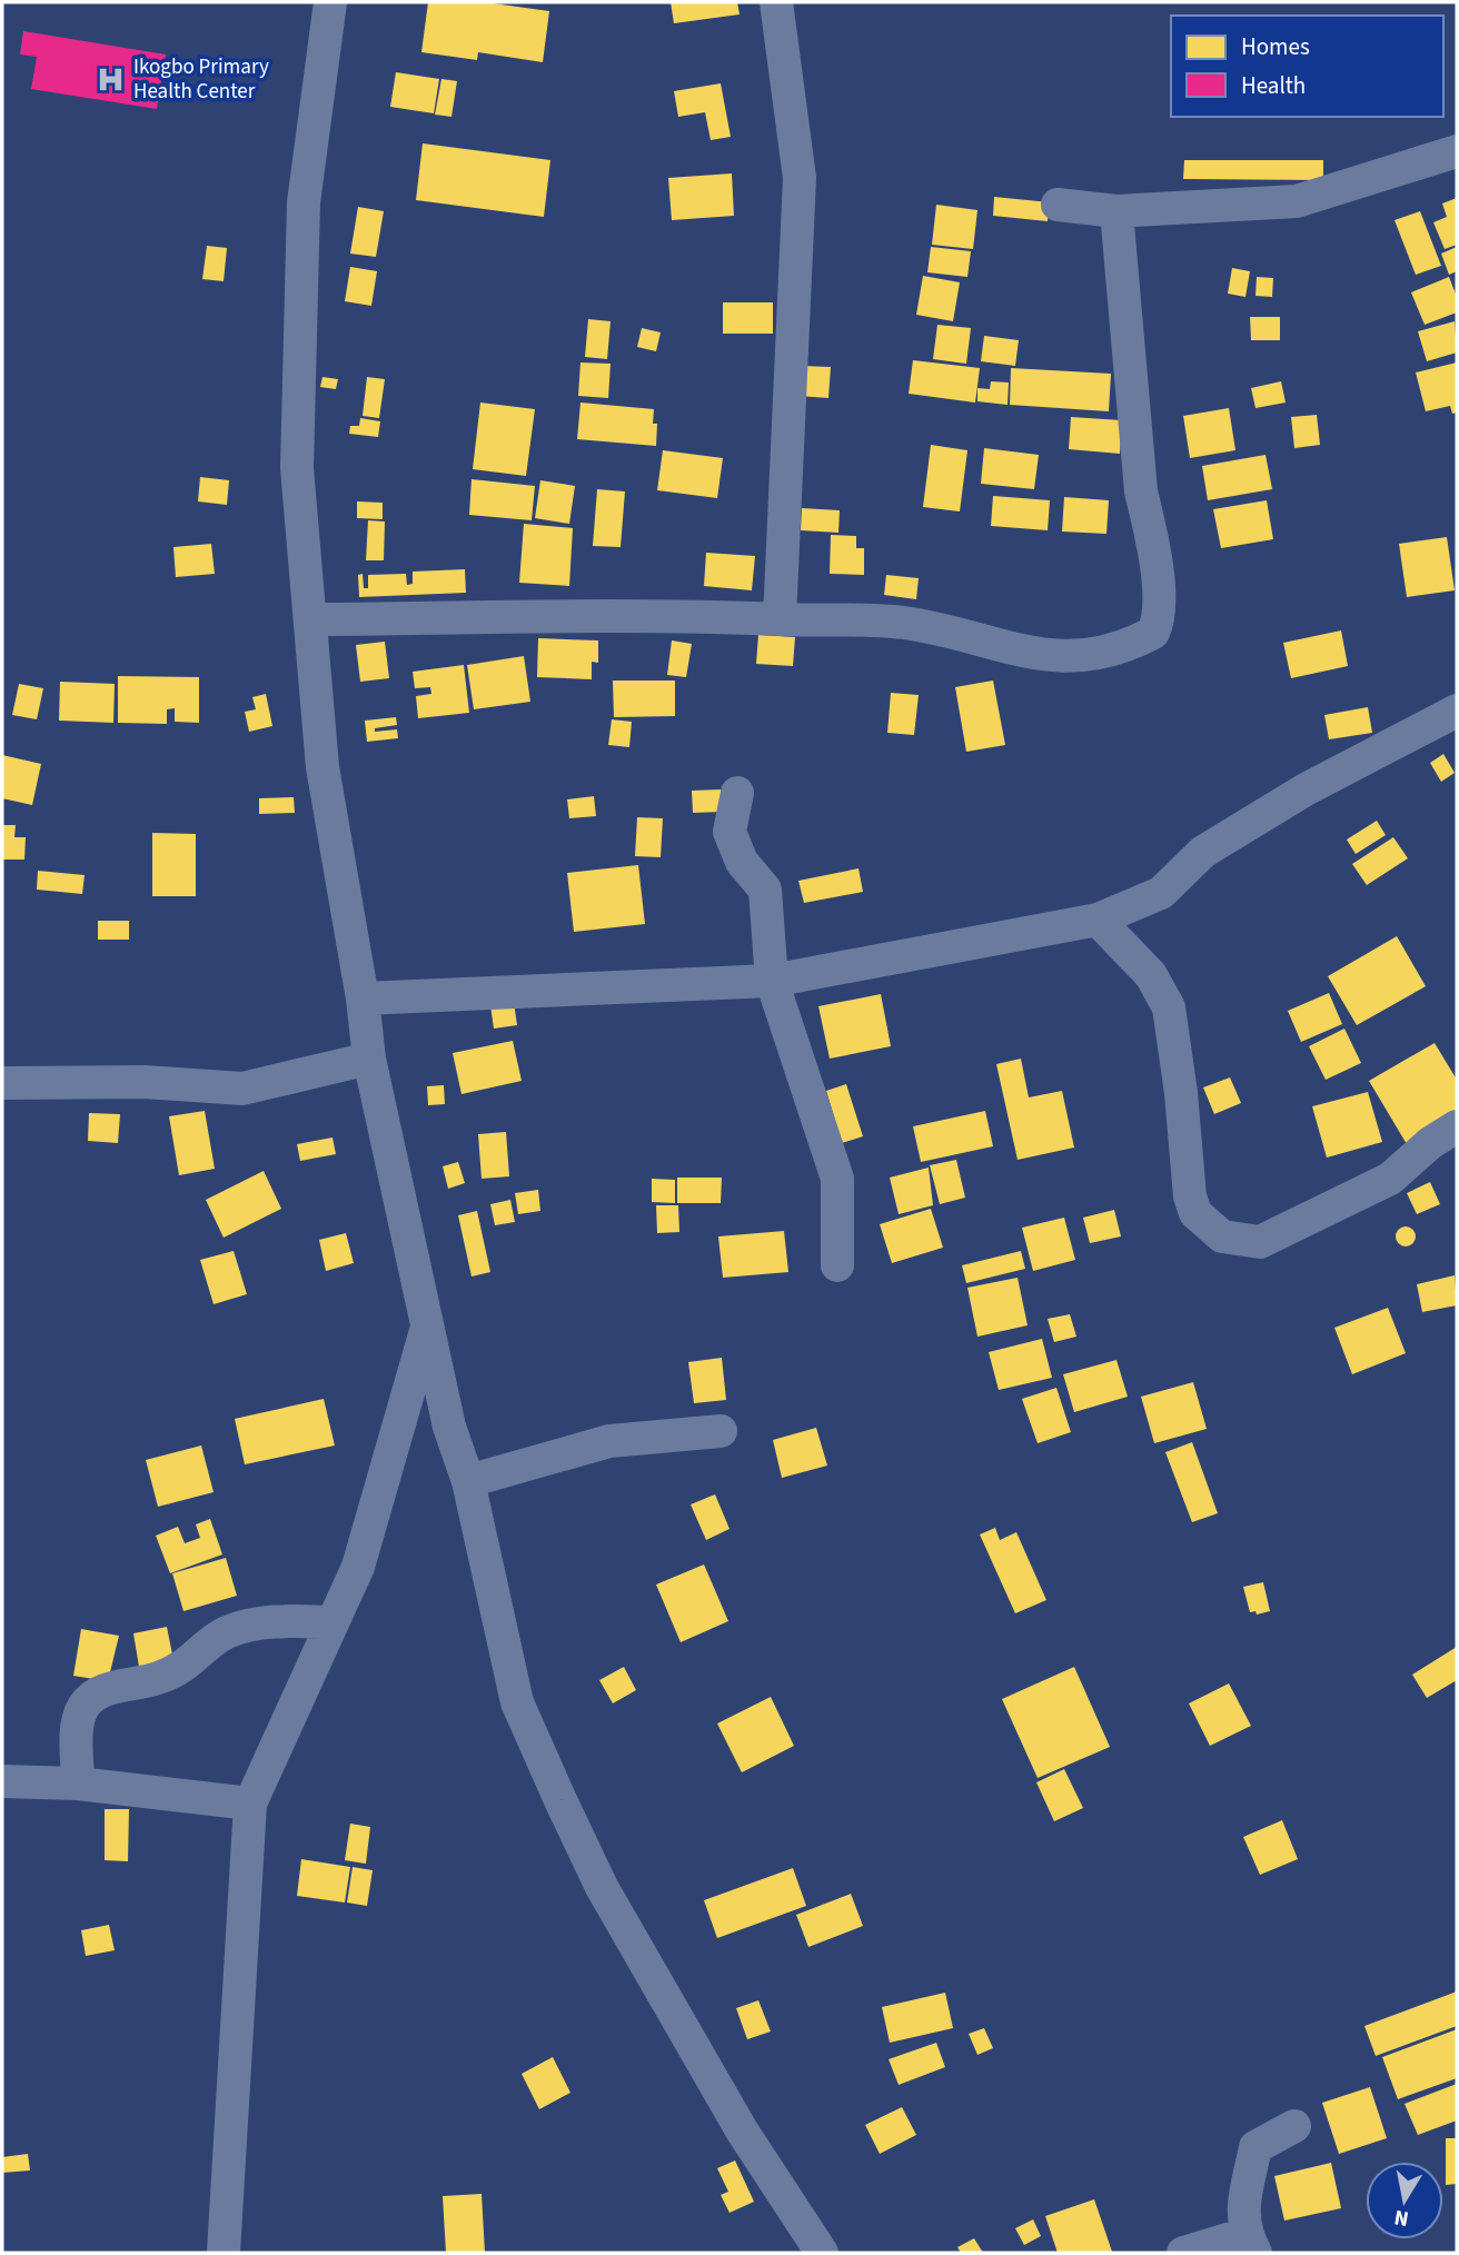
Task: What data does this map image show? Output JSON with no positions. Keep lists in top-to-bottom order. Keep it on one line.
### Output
{"places":{"hospital":["Ikogbo Primary Health Center"]},"legend":["Homes","Health"],"north":"bottom"}
